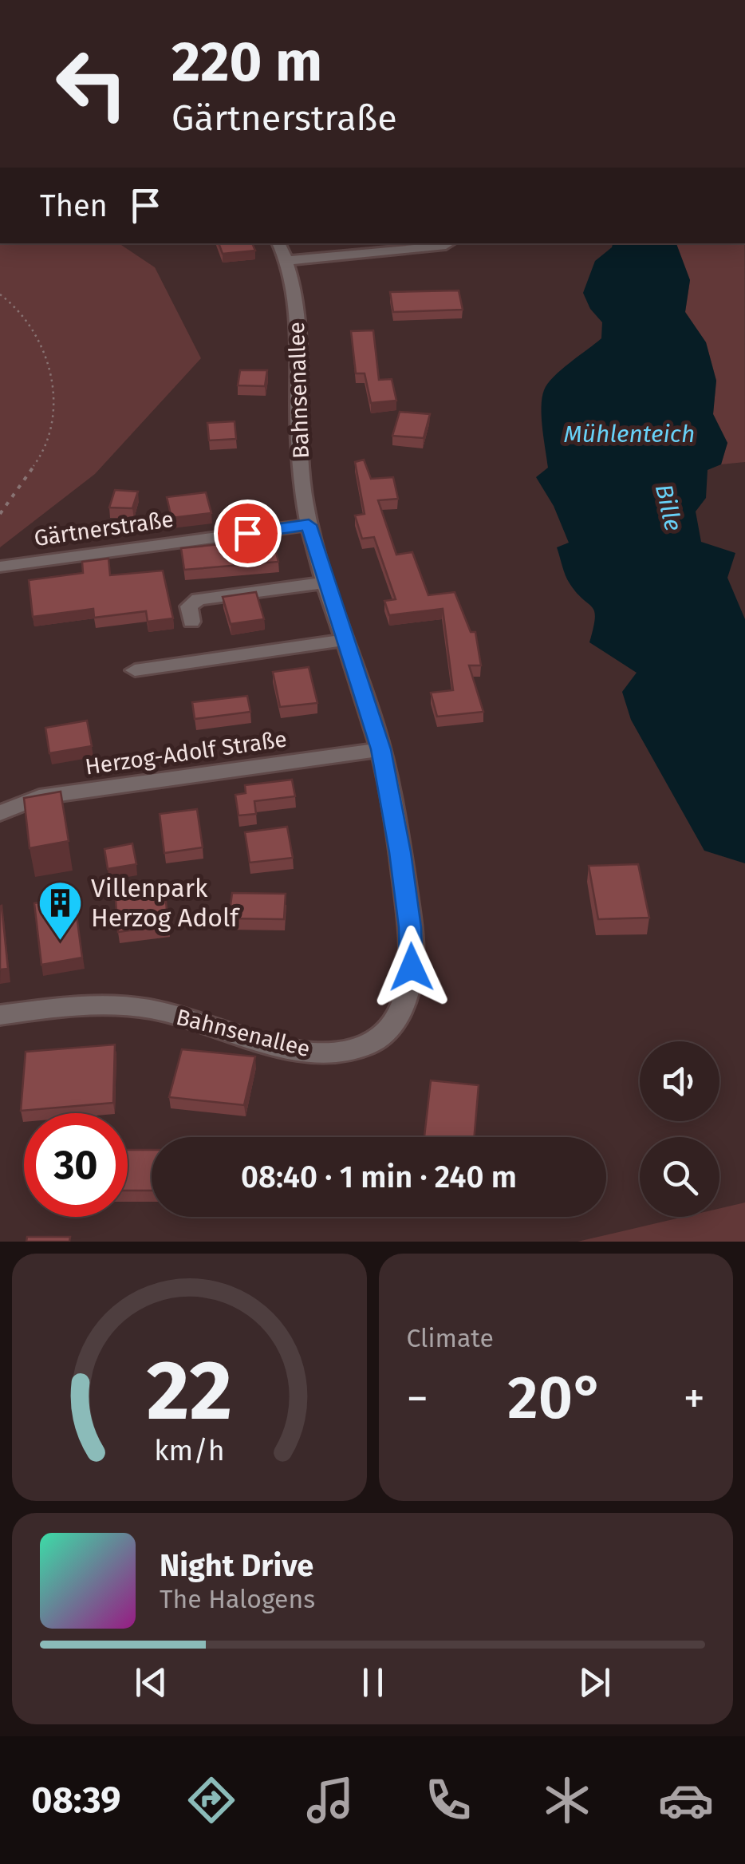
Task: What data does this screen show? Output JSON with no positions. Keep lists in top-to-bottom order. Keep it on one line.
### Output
{"streets":{"street":["Bahnsenallee","Gärtnerstraße","Herzog-Adolf Straße"]},"crossings":[["Bahnsenallee","Gärtnerstraße"],["Bahnsenallee","Herzog-Adolf Straße"]],"water":["Mühlenteich","Bille"],"places":{"building":["Villenpark Herzog Adolf"]},"page":{"turn":["220 m","Gärtnerstraße"],"then":"Then","limit":"30","trip":"08:40 · 1 min · 240 m","tile":"Climate","heat":["−","20°","+"],"song":["Night Drive","The Halogens"],"tabs":"08:39","gauge":["22","km/h"]}}
